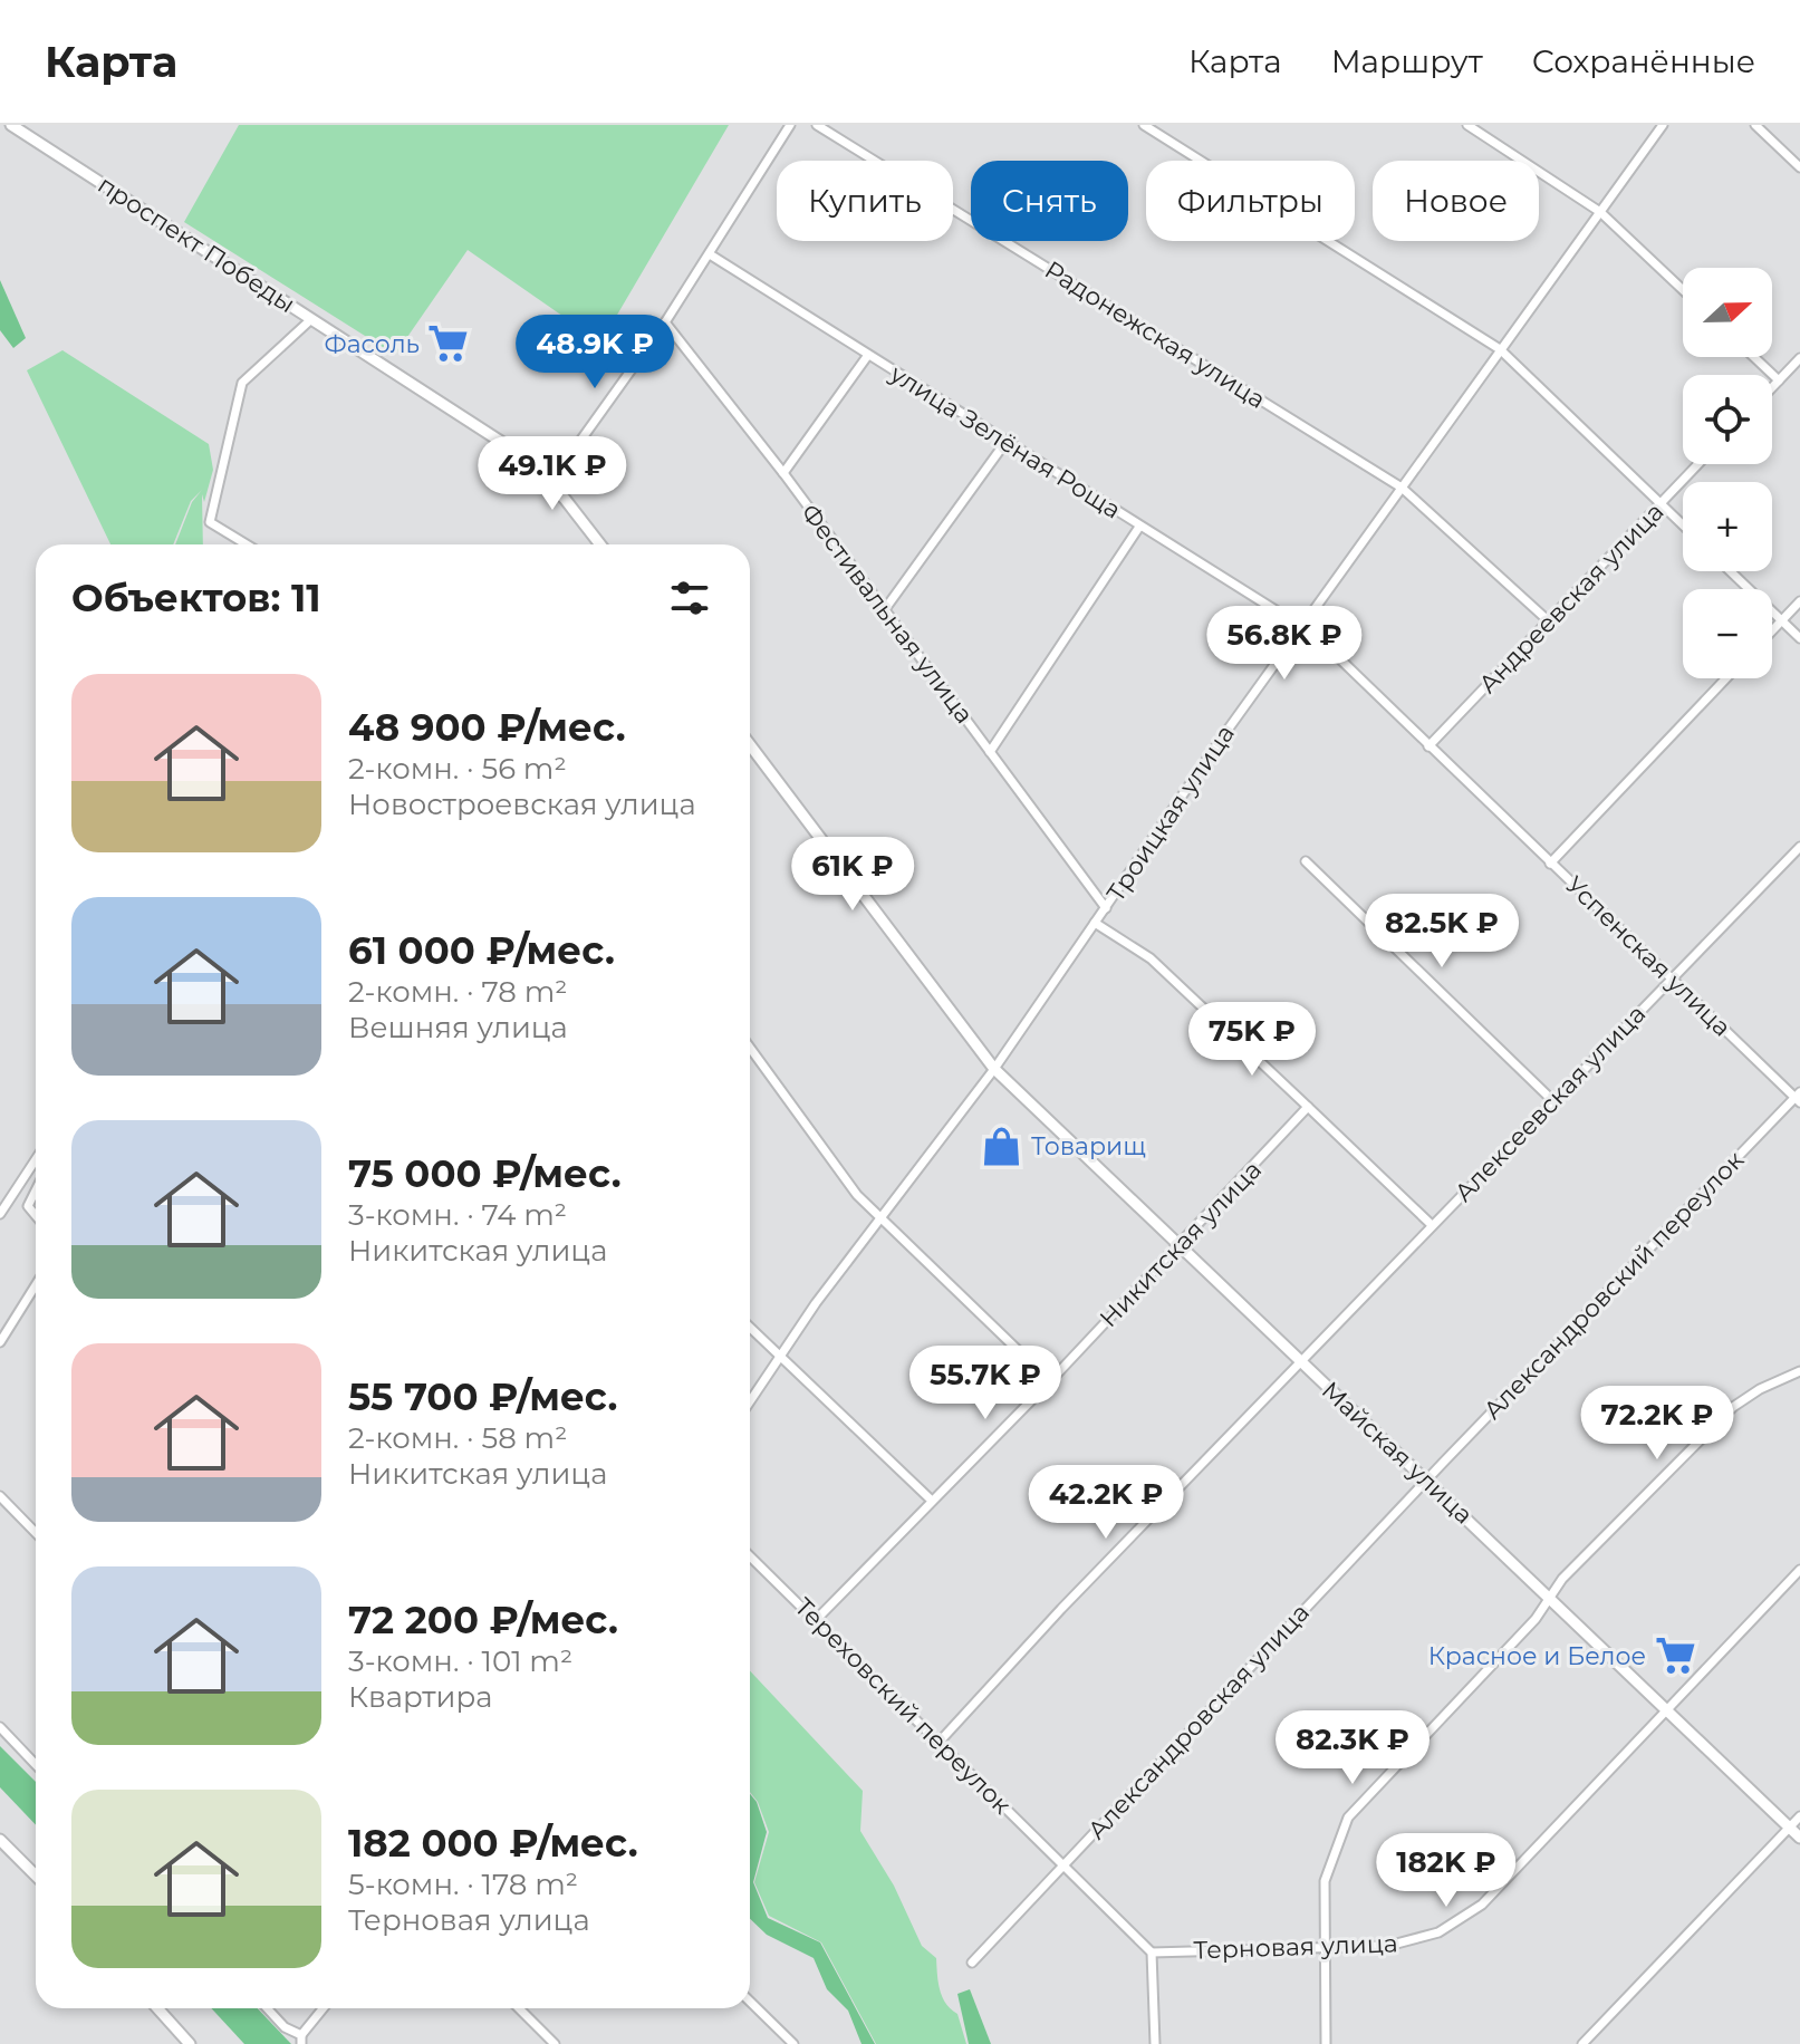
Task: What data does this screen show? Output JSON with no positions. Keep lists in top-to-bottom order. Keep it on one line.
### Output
{"streets":{"street":["проспект Победы","Радонежская улица","улица Зелёная Роща","Андреевская улица","Фестивальная улица","Троицкая улица","Успенская улица","Алексеевская улица","Никитская улица","Александровский переулок","Майская улица","Тереховский переулок","Александровская улица","Терновая улица"]},"crossings":[["Радонежская улица","Андреевская улица"],["Радонежская улица","Троицкая улица"],["улица Зелёная Роща","Троицкая улица"],["улица Зелёная Роща","Успенская улица"],["Андреевская улица","Успенская улица"],["Фестивальная улица","Троицкая улица"],["Троицкая улица","Успенская улица"],["Троицкая улица","Майская улица"],["Успенская улица","Алексеевская улица"],["Успенская улица","Александровский переулок"],["Алексеевская улица","Майская улица"],["Алексеевская улица","Тереховский переулок"],["Никитская улица","Майская улица"],["Никитская улица","Тереховский переулок"],["Александровский переулок","Майская улица"],["Александровский переулок","Александровская улица"],["Майская улица","Александровская улица"],["Майская улица","Терновая улица"],["Тереховский переулок","Александровская улица"],["Тереховский переулок","Терновая улица"]],"places":{"supermarket":["Фасоль","Красное и Белое"],"shop":["Товарищ"]},"north":"right","page":{"header":"Карта","nav":["Карта","Маршрут","Сохранённые"],"chip":["Купить","Снять","Фильтры","Новое"],"map_buttons":["+","−"],"price":["48.9K ₽","49.1K ₽","56.8K ₽","61K ₽","82.5K ₽","75K ₽","55.7K ₽","72.2K ₽","42.2K ₽","82.3K ₽","182K ₽"],"heading":"Объектов: 11","list":[{"name":"48 900 ₽/мес.","note":"2-комн. · 56 m² · Новостроевская улица"},{"name":"61 000 ₽/мес.","note":"2-комн. · 78 m² · Вешняя улица"},{"name":"75 000 ₽/мес.","note":"3-комн. · 74 m² · Никитская улица"},{"name":"55 700 ₽/мес.","note":"2-комн. · 58 m² · Никитская улица"},{"name":"72 200 ₽/мес.","note":"3-комн. · 101 m² · Квартира"},{"name":"182 000 ₽/мес.","note":"5-комн. · 178 m² · Терновая улица"}]}}
